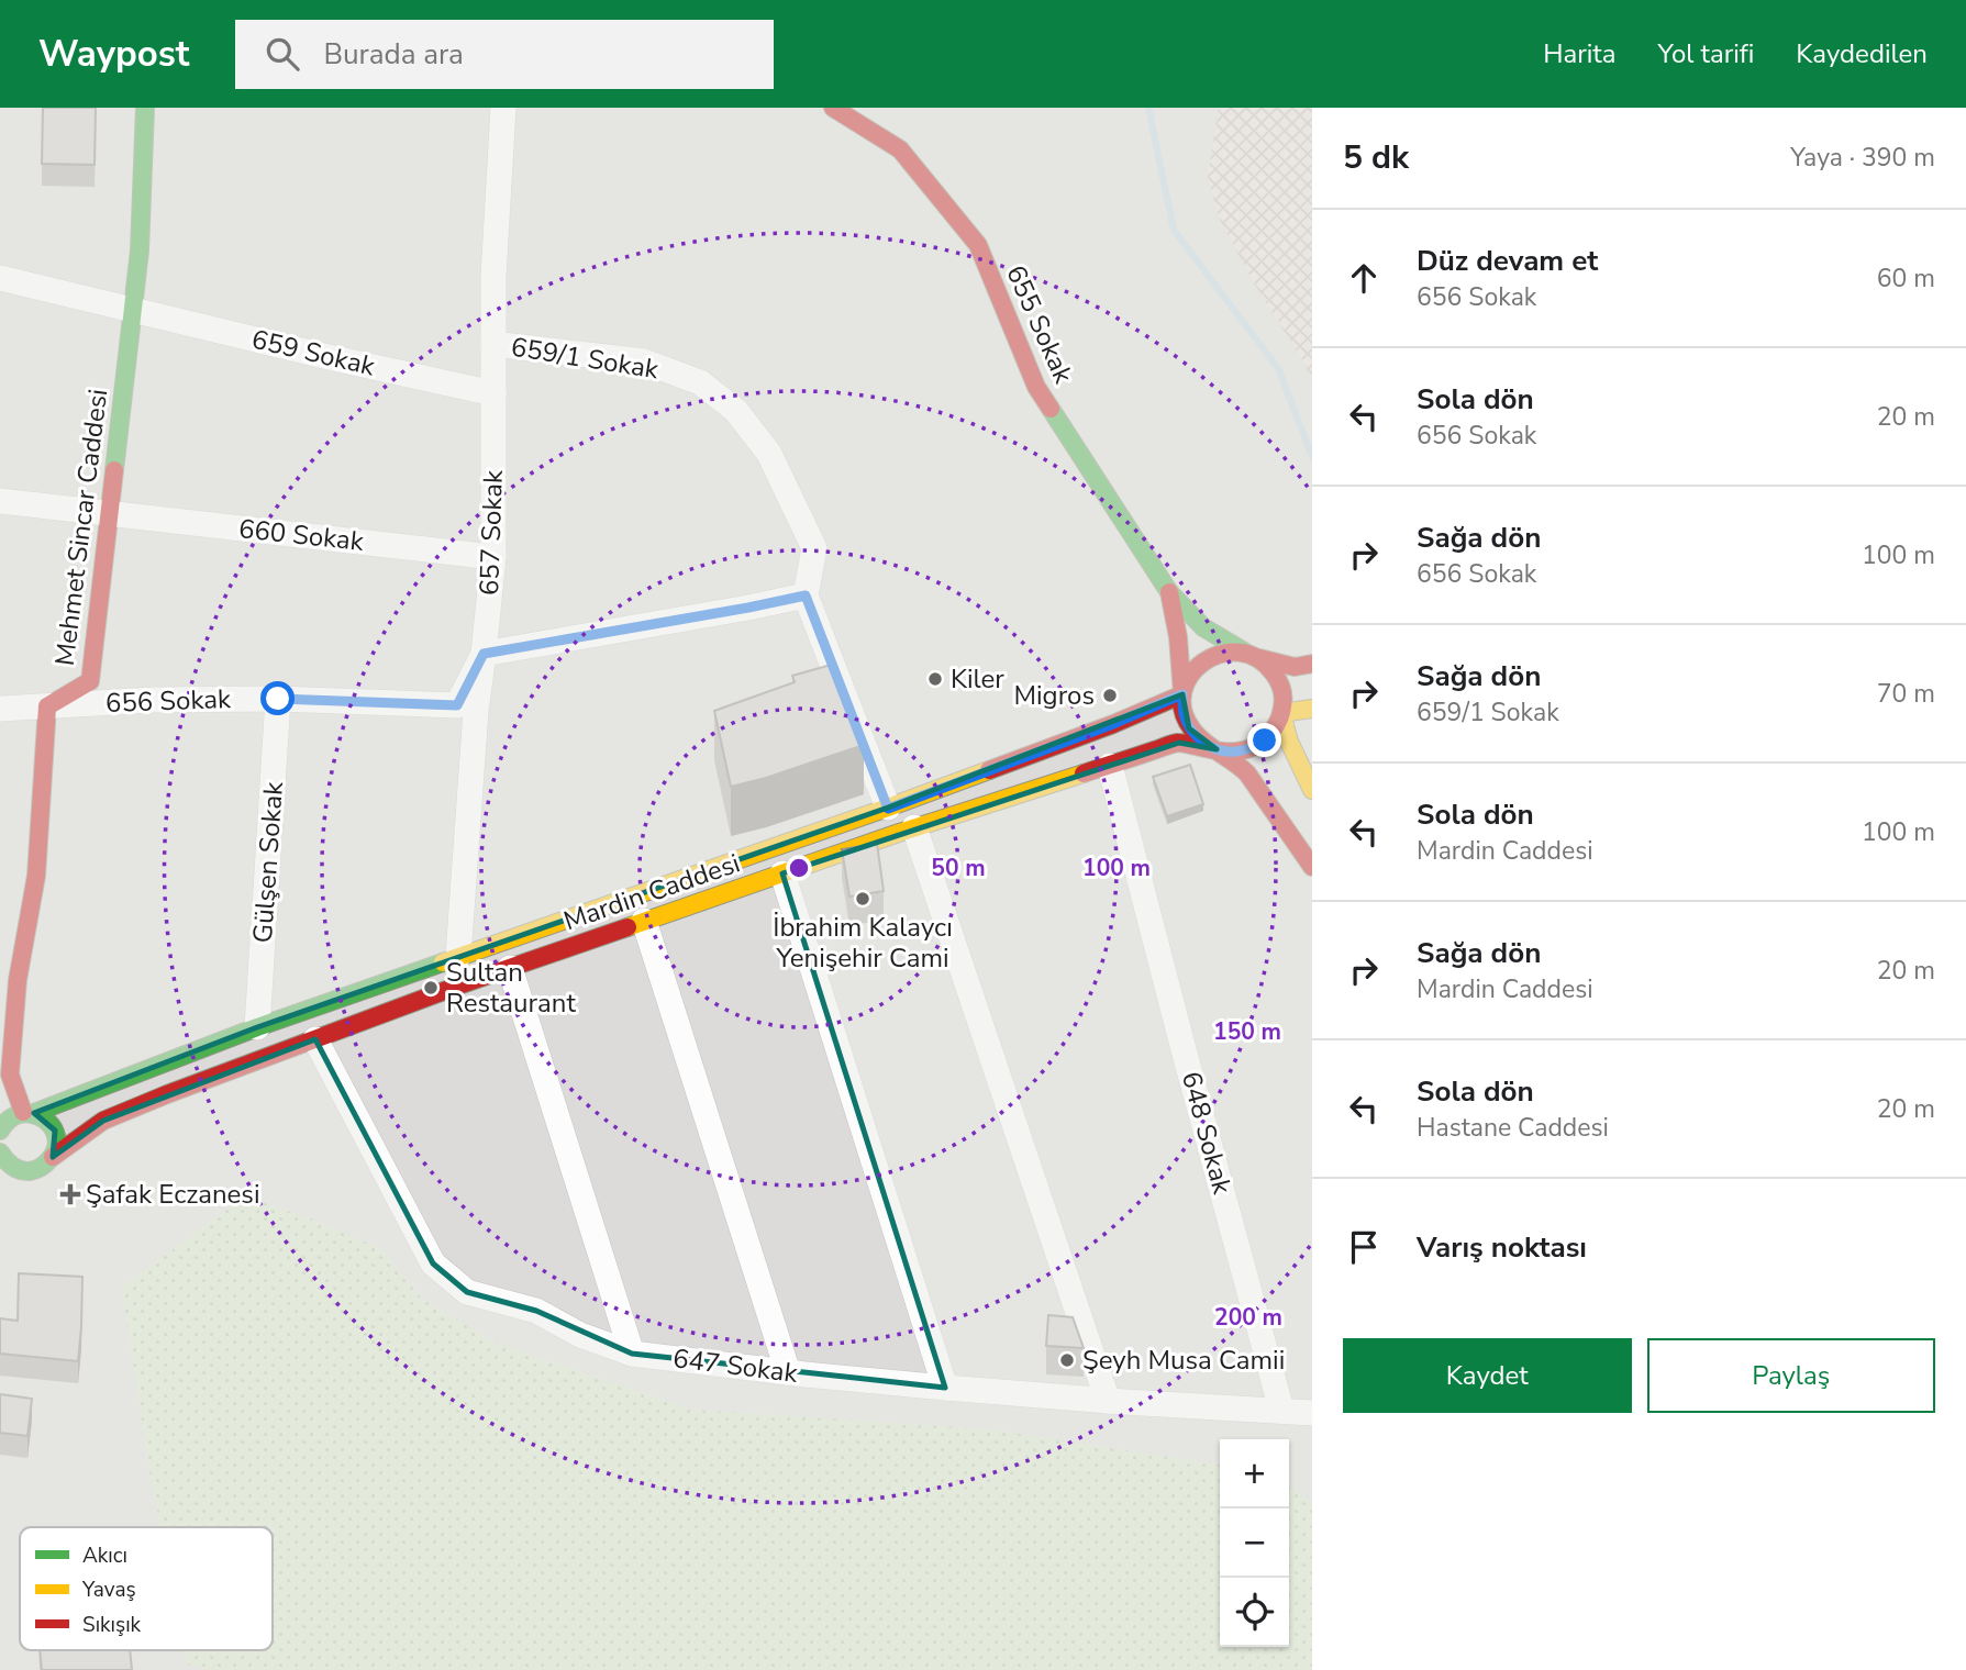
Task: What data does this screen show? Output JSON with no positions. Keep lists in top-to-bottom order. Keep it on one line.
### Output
{"streets":{"street":["655 Sokak","659 Sokak","659/1 Sokak","Mehmet Sincar Caddesi","657 Sokak","660 Sokak","656 Sokak","Gülşen Sokak","Mardin Caddesi","648 Sokak","647 Sokak"]},"crossings":[["655 Sokak","Mardin Caddesi"],["659 Sokak","Mehmet Sincar Caddesi"],["659 Sokak","657 Sokak"],["659/1 Sokak","657 Sokak"],["Mehmet Sincar Caddesi","660 Sokak"],["Mehmet Sincar Caddesi","656 Sokak"],["657 Sokak","660 Sokak"],["657 Sokak","656 Sokak"],["657 Sokak","Mardin Caddesi"],["656 Sokak","Gülşen Sokak"],["Gülşen Sokak","Mardin Caddesi"],["Mardin Caddesi","648 Sokak"],["Mardin Caddesi","647 Sokak"],["648 Sokak","647 Sokak"]],"places":{"other":["Kiler","Migros","İbrahim Kalaycı Yenişehir Cami","Sultan Restaurant","Şeyh Musa Camii"],"health":["Şafak Eczanesi"]},"legend":["Akıcı","Yavaş","Sıkışık"],"page":{"header":"Waypost","search":"Burada ara","nav":["Harita","Yol tarifi","Kaydedilen"],"heading":["5 dk","Yaya · 390 m"],"list":[["Düz devam et","656 Sokak","60 m"],["Sola dön","656 Sokak","20 m"],["Sağa dön","656 Sokak","100 m"],["Sağa dön","659/1 Sokak","70 m"],["Sola dön","Mardin Caddesi","100 m"],["Sağa dön","Mardin Caddesi","20 m"],["Sola dön","Hastane Caddesi","20 m"],"Varış noktası"],"buttons":["Kaydet","Paylaş"],"map_buttons":["+","−"]},"rings":["50 m","100 m","150 m","200 m"]}
